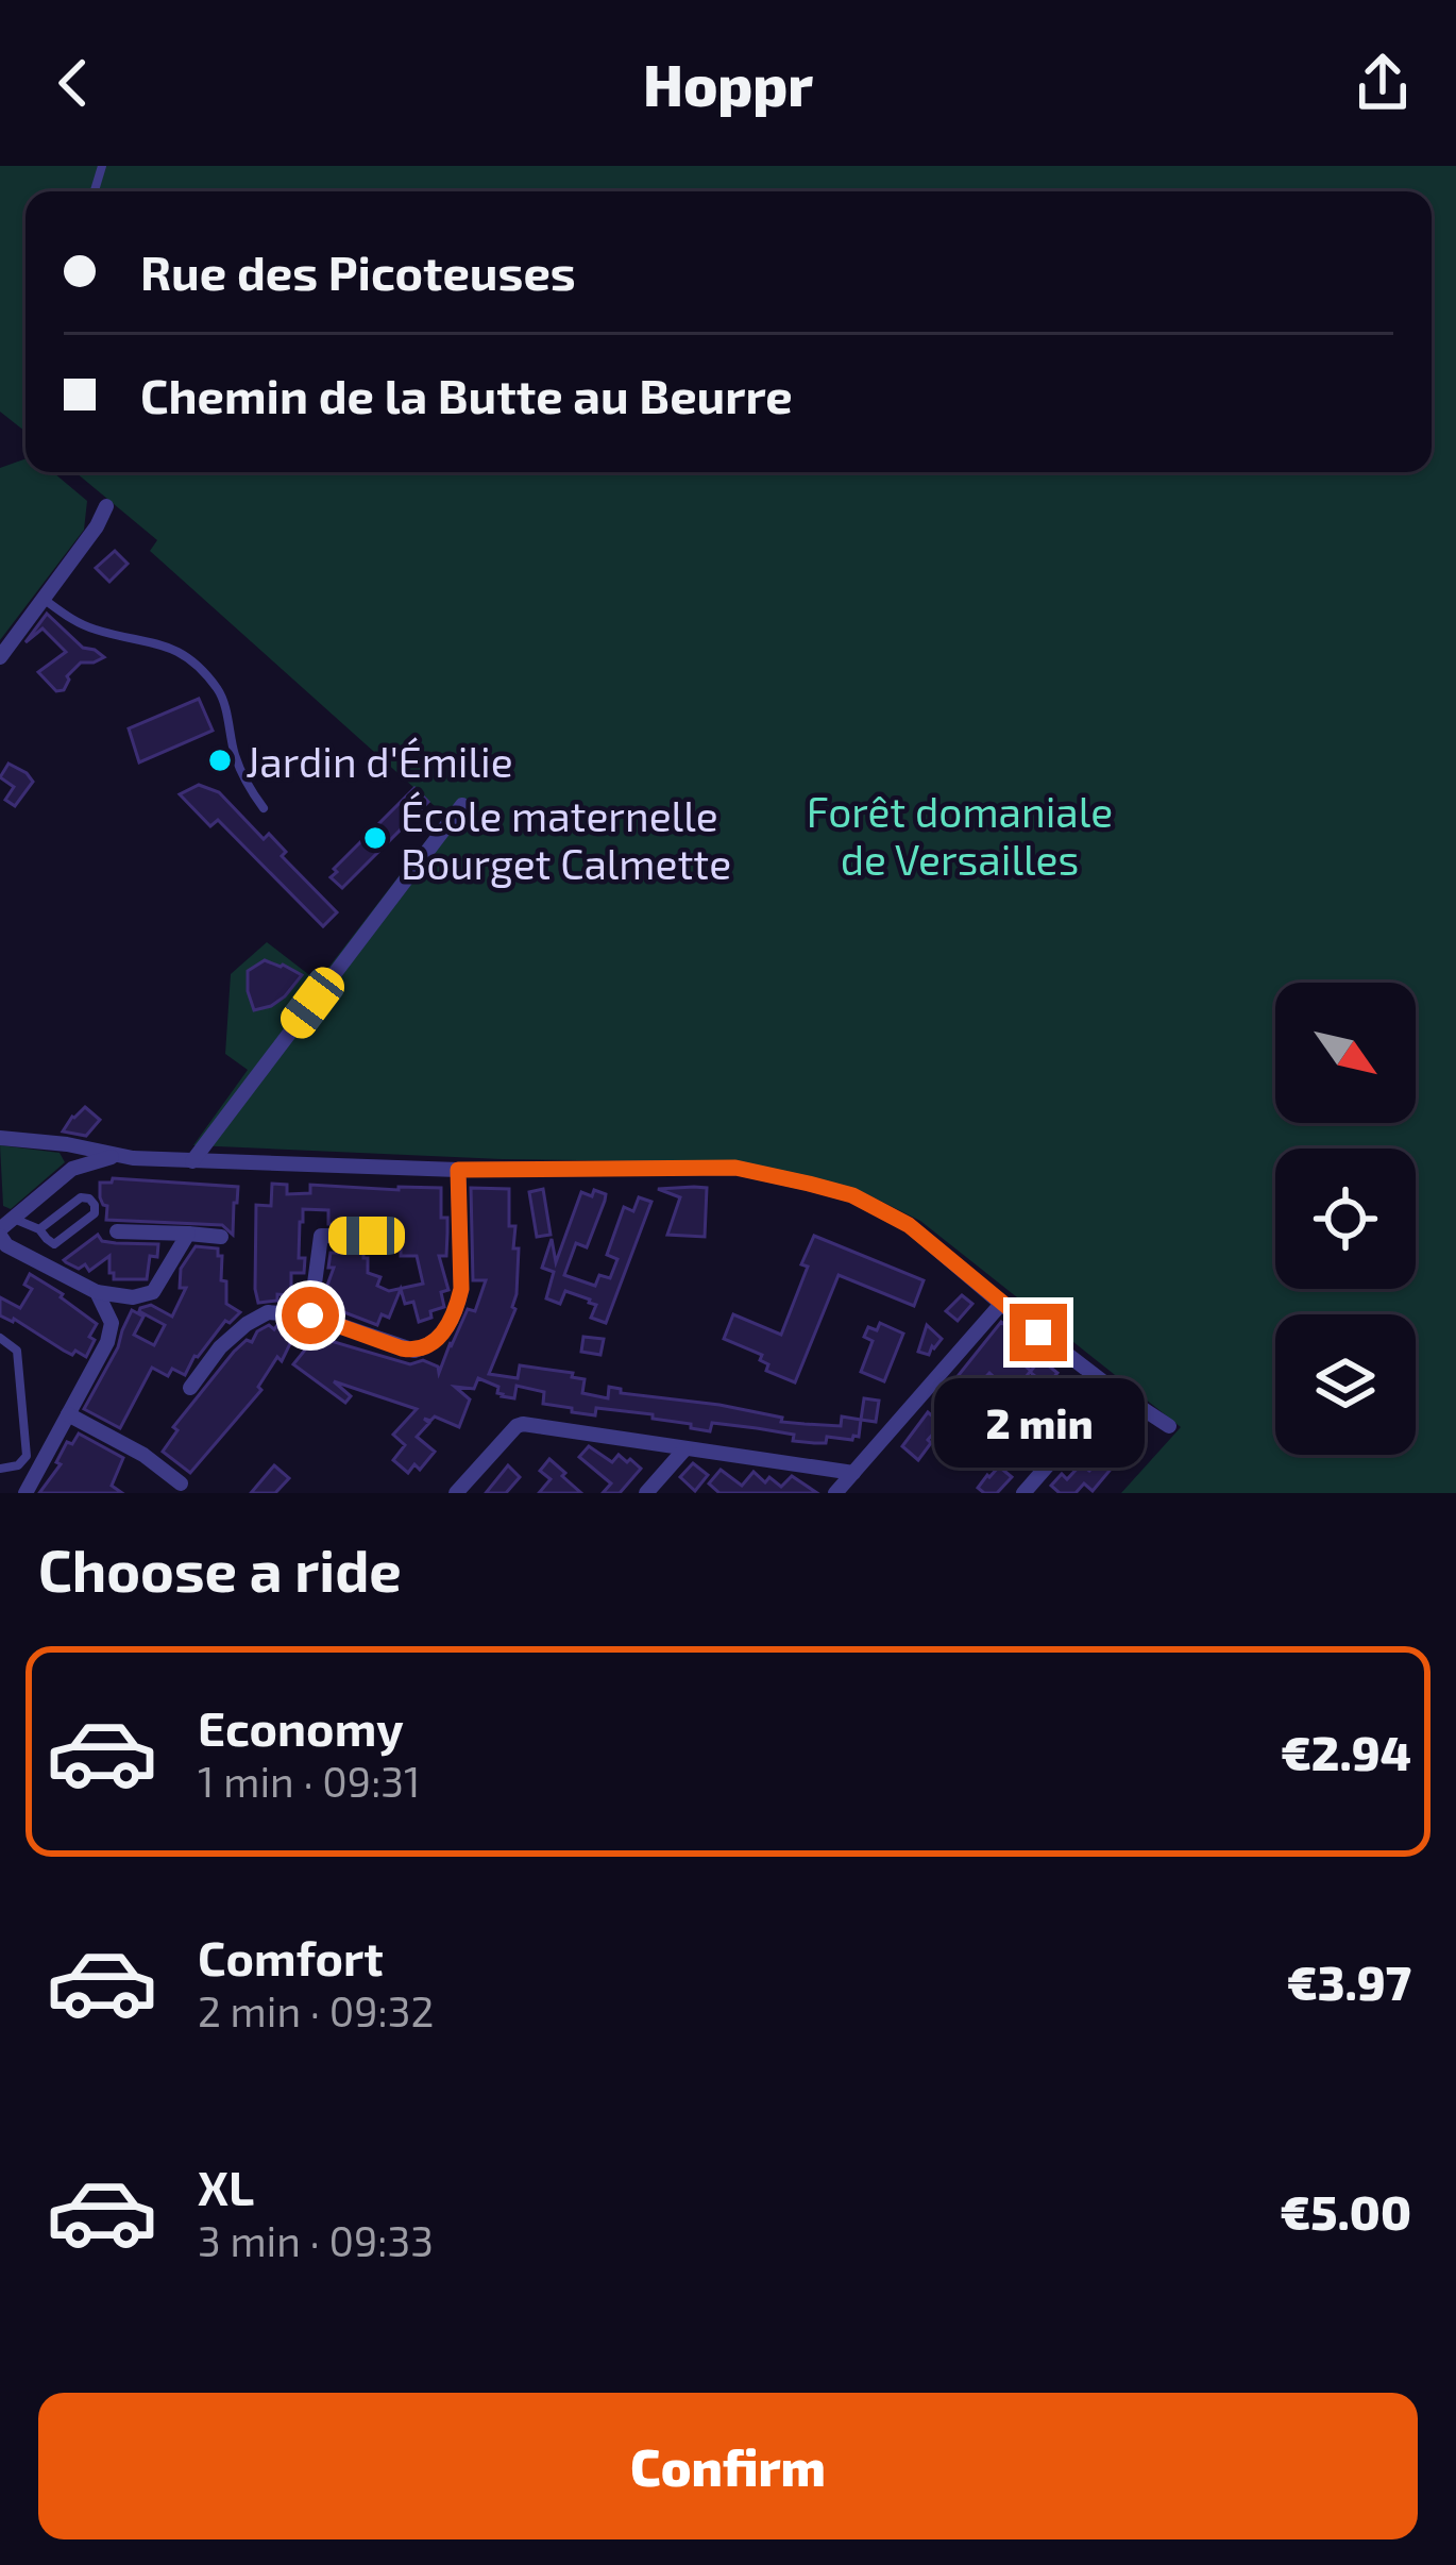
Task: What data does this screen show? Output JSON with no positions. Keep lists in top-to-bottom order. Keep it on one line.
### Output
{"parks":["Forêt domaniale de Versailles"],"places":["Jardin d'Émilie","École maternelle Bourget Calmette"],"north":"bottom right","page":{"header":"Hoppr","banner":["Rue des Picoteuses","Chemin de la Butte au Beurre"],"bubble":"2 min","heading":"Choose a ride","list":[{"name":"Economy","note":"1 min · 09:31","value":"€2.94"},{"name":"Comfort","note":"2 min · 09:32","value":"€3.97"},{"name":"XL","note":"3 min · 09:33","value":"€5.00"}],"buttons":"Confirm"}}
